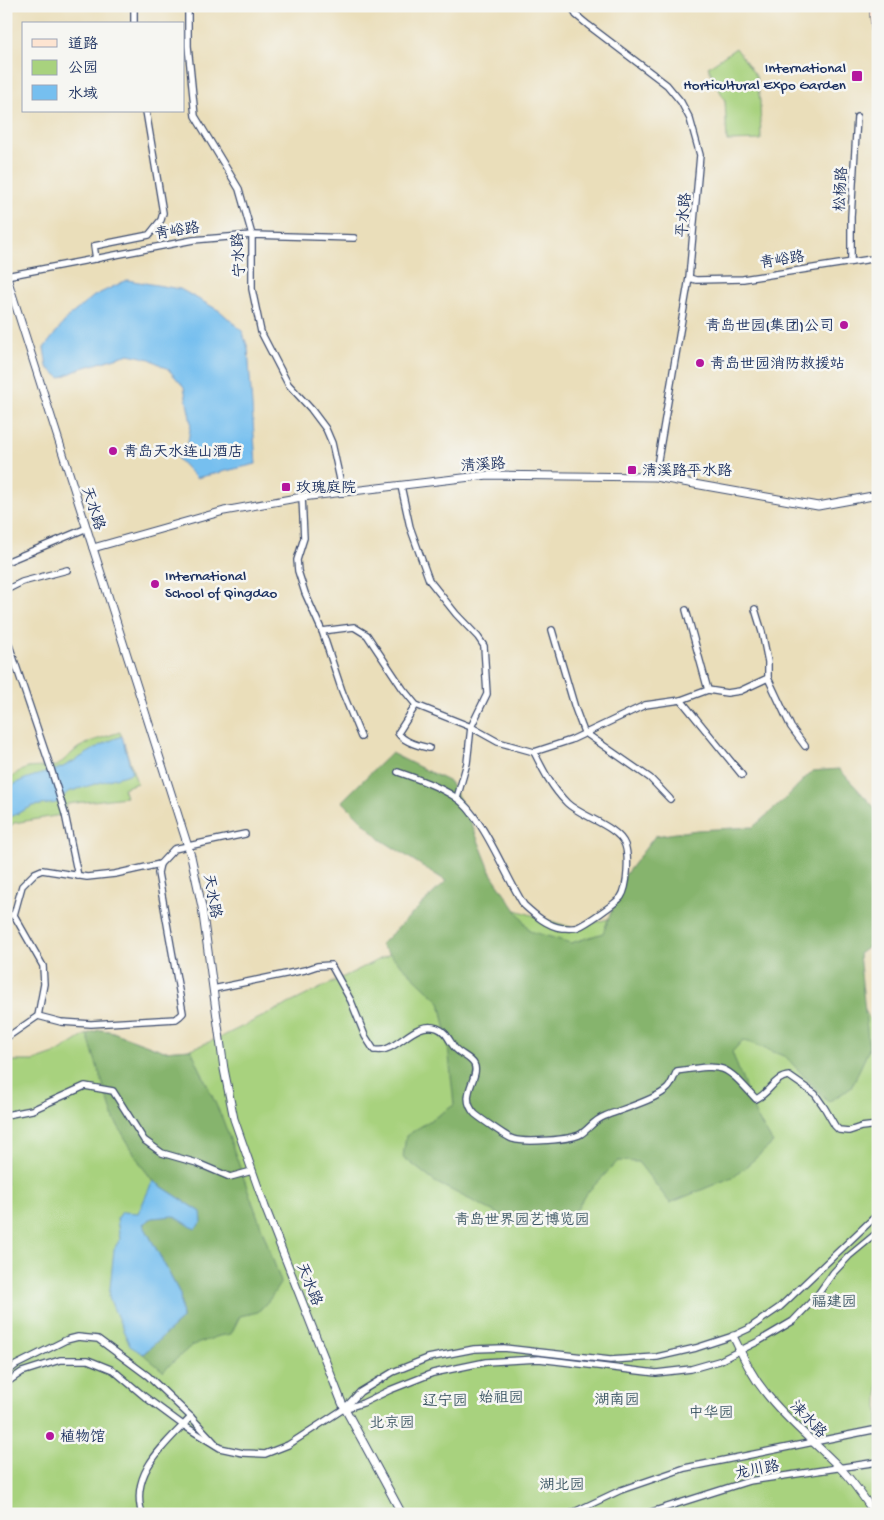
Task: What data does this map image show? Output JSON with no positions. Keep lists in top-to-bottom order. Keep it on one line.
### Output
{"streets":{"street":["松杨路","平水路","青峪路","宁水路","清溪路","天水路","涞水路","龙川路"]},"crossings":[["松杨路","青峪路"],["平水路","青峪路"],["平水路","清溪路"],["青峪路","宁水路"],["青峪路","天水路"],["宁水路","清溪路"],["清溪路","天水路"],["涞水路","龙川路"]],"parks":["青岛世界园艺博览园","福建园","始祖园","湖南园","辽宁园","中华园","北京园","湖北园"],"places":{"transit":["International Horticultural Expo Garden","清溪路平水路","玫瑰庭院"],"other":["青岛世园(集团)公司","青岛世园消防救援站","青岛天水连山酒店","International School of Qingdao","植物馆"]},"legend":["道路","公园","水域"]}
